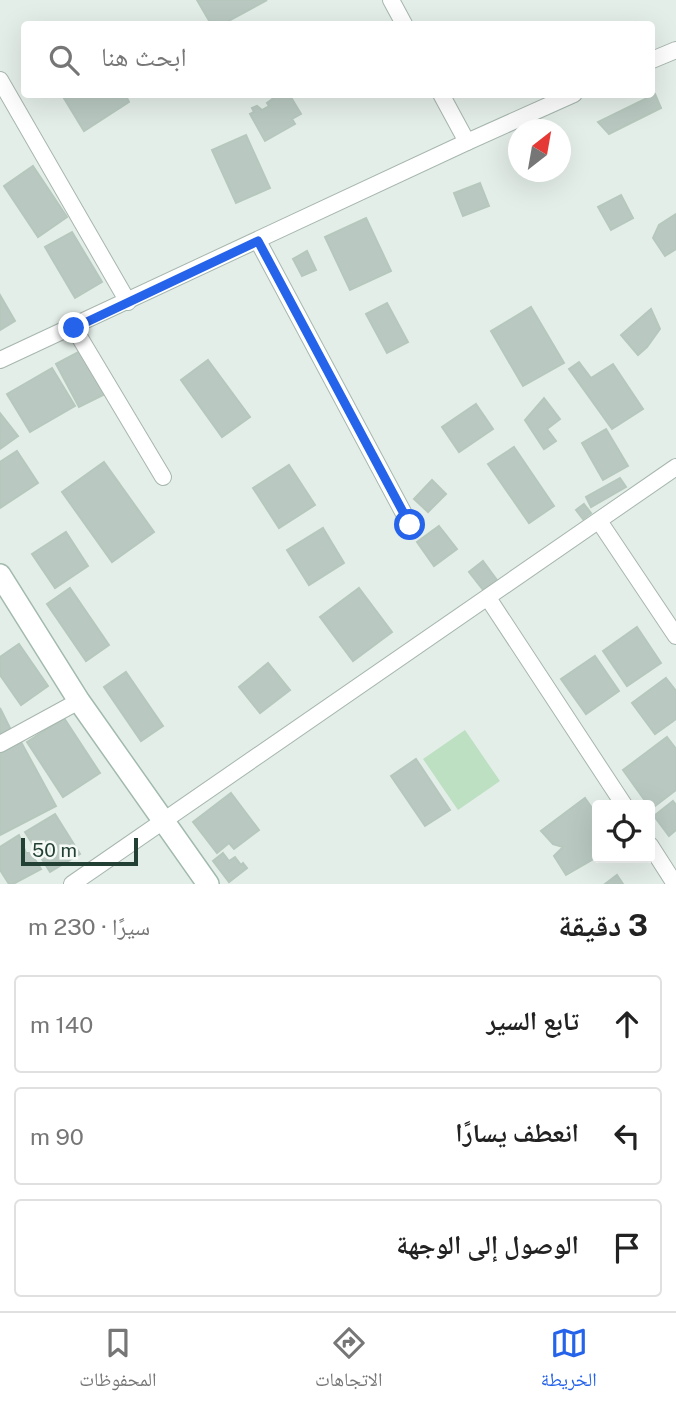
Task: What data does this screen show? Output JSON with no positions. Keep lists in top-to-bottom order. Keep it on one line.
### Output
{"scale_bar":"50 m","north":"top right","page":{"search":"ابحث هنا","scale":"50 m","heading":["3 دقيقة","سيرًا · 230 m"],"list":[["تابع السير","140 m"],["انعطف يسارًا","90 m"],"الوصول إلى الوجهة"],"nav":["الخريطة","الاتجاهات","المحفوظات"]}}
